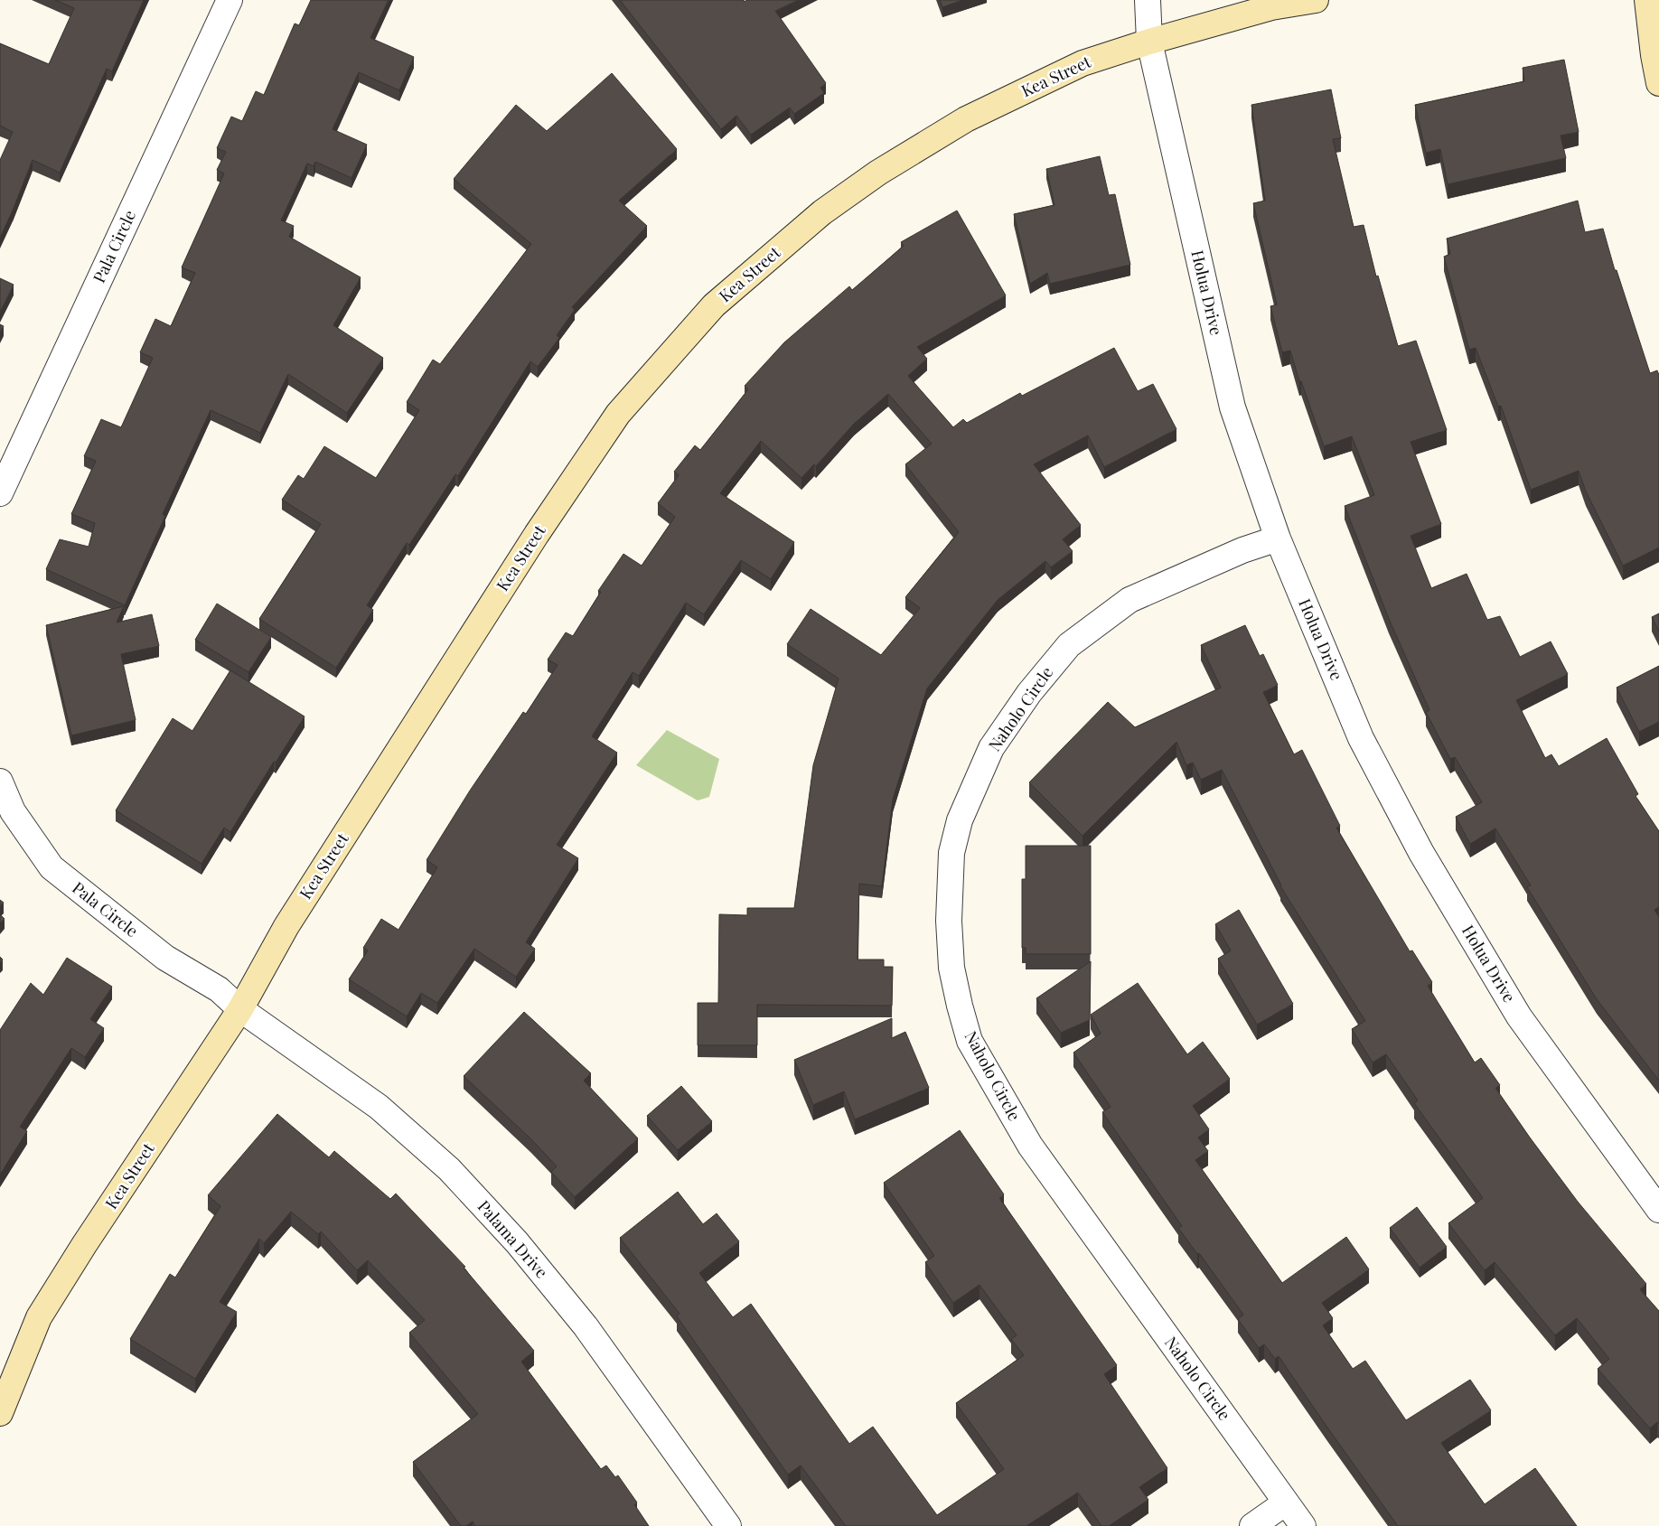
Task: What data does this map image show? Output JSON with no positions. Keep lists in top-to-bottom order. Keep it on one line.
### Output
{"streets":{"street":["Kea Street","Pala Circle","Holua Drive","Naholo Circle","Palama Drive"]},"crossings":[["Kea Street","Pala Circle"],["Kea Street","Holua Drive"],["Kea Street","Palama Drive"],["Pala Circle","Palama Drive"],["Holua Drive","Naholo Circle"]]}
